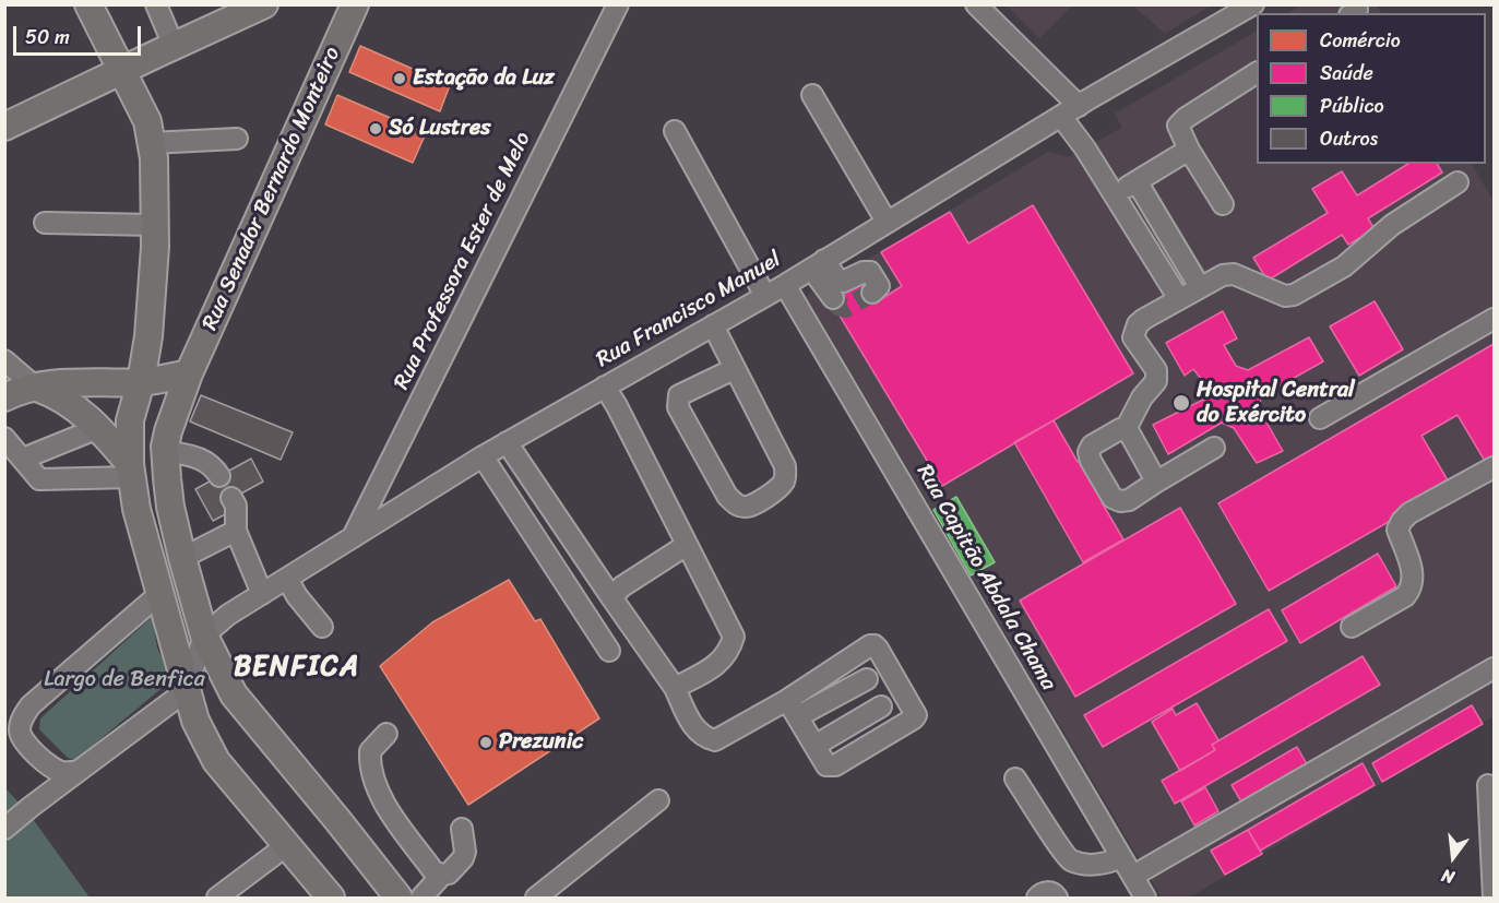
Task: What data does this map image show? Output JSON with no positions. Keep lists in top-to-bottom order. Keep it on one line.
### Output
{"streets":{"main road":["Rua Senador Bernardo Monteiro"],"street":["Rua Professora Ester de Melo","Rua Francisco Manuel","Rua Capitão Abdala Chama"]},"crossings":[["Rua Senador Bernardo Monteiro","Rua Francisco Manuel"],["Rua Professora Ester de Melo","Rua Francisco Manuel"],["Rua Francisco Manuel","Rua Capitão Abdala Chama"]],"districts":["BENFICA"],"parks":["Largo de Benfica"],"places":["Estação da Luz","Só Lustres","Hospital Central do Exército","Prezunic"],"legend":["Comércio","Saúde","Público","Outros"],"scale_bar":"50 m","north":"bottom"}
